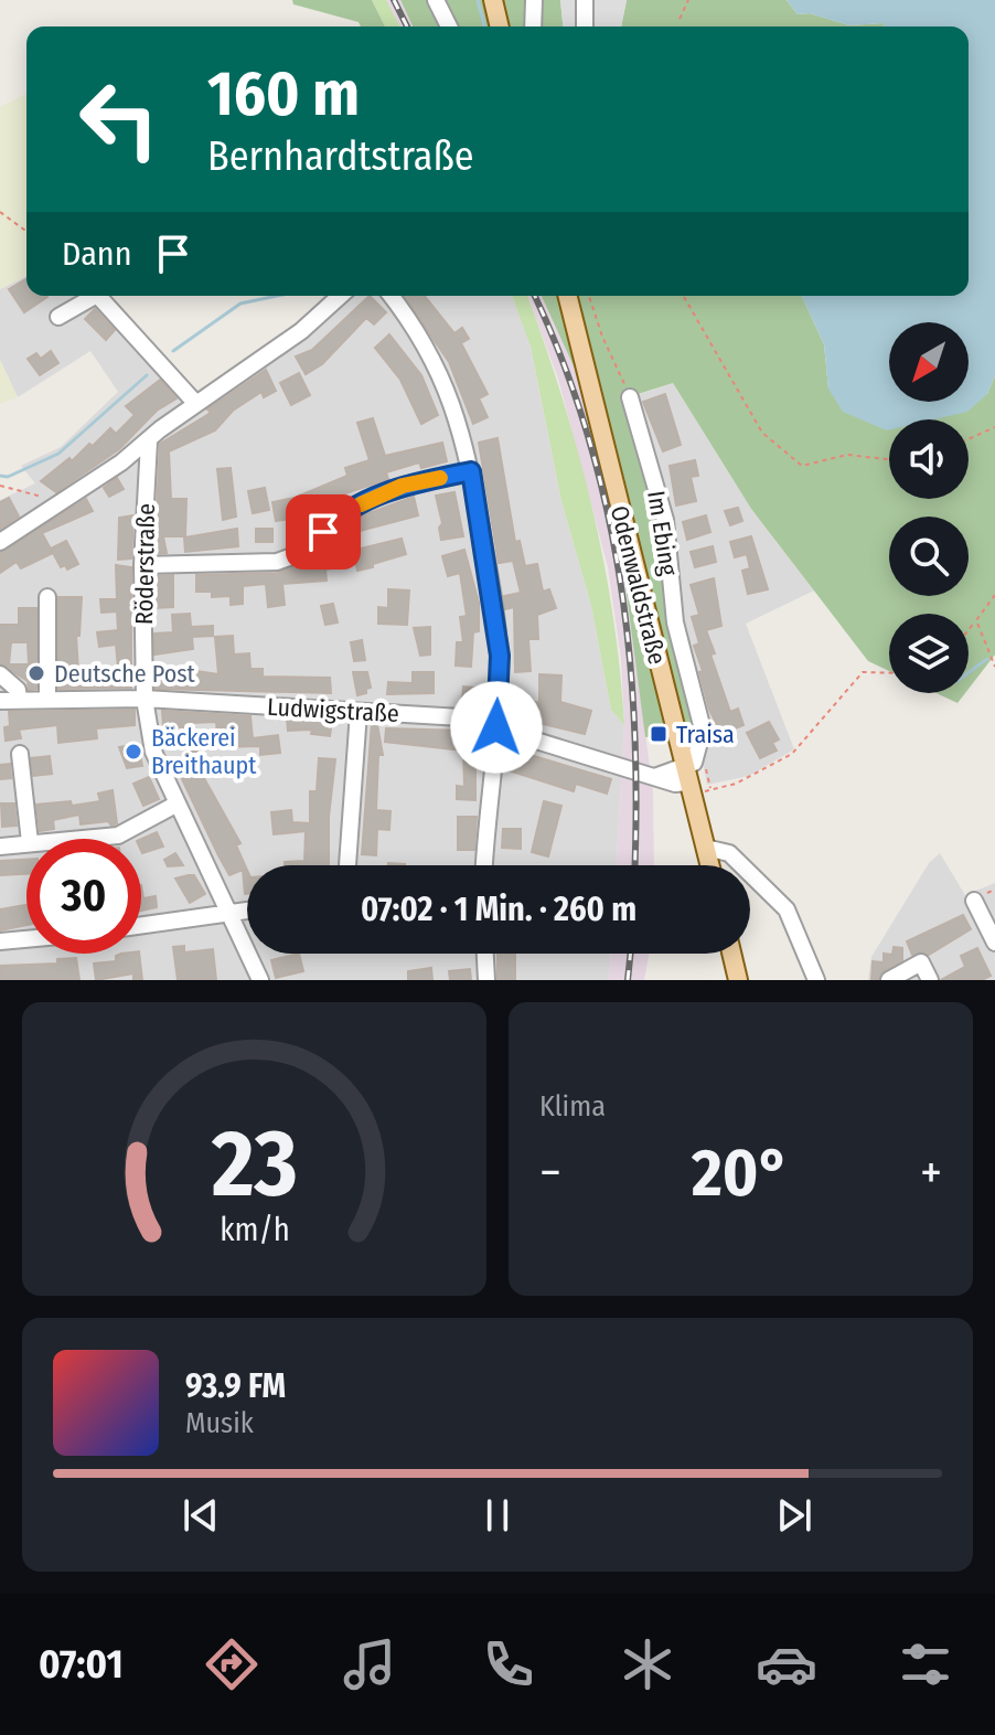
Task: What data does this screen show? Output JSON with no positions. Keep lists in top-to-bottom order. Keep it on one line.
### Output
{"streets":{"main road":["Odenwaldstraße"],"street":["Im Ebing","Röderstraße","Ludwigstraße"]},"crossings":[["Im Ebing","Odenwaldstraße"],["Im Ebing","Ludwigstraße"],["Röderstraße","Ludwigstraße"],["Odenwaldstraße","Ludwigstraße"]],"places":{"other":["Deutsche Post","Bäckerei Breithaupt"],"transit":["Traisa"]},"north":"bottom left","page":{"turn":["160 m","Bernhardtstraße"],"then":"Dann","limit":"30","trip":"07:02 · 1 Min. · 260 m","tile":"Klima","heat":["−","20°","+"],"song":["93.9 FM","Musik"],"tabs":"07:01","gauge":["23","km/h"]}}
